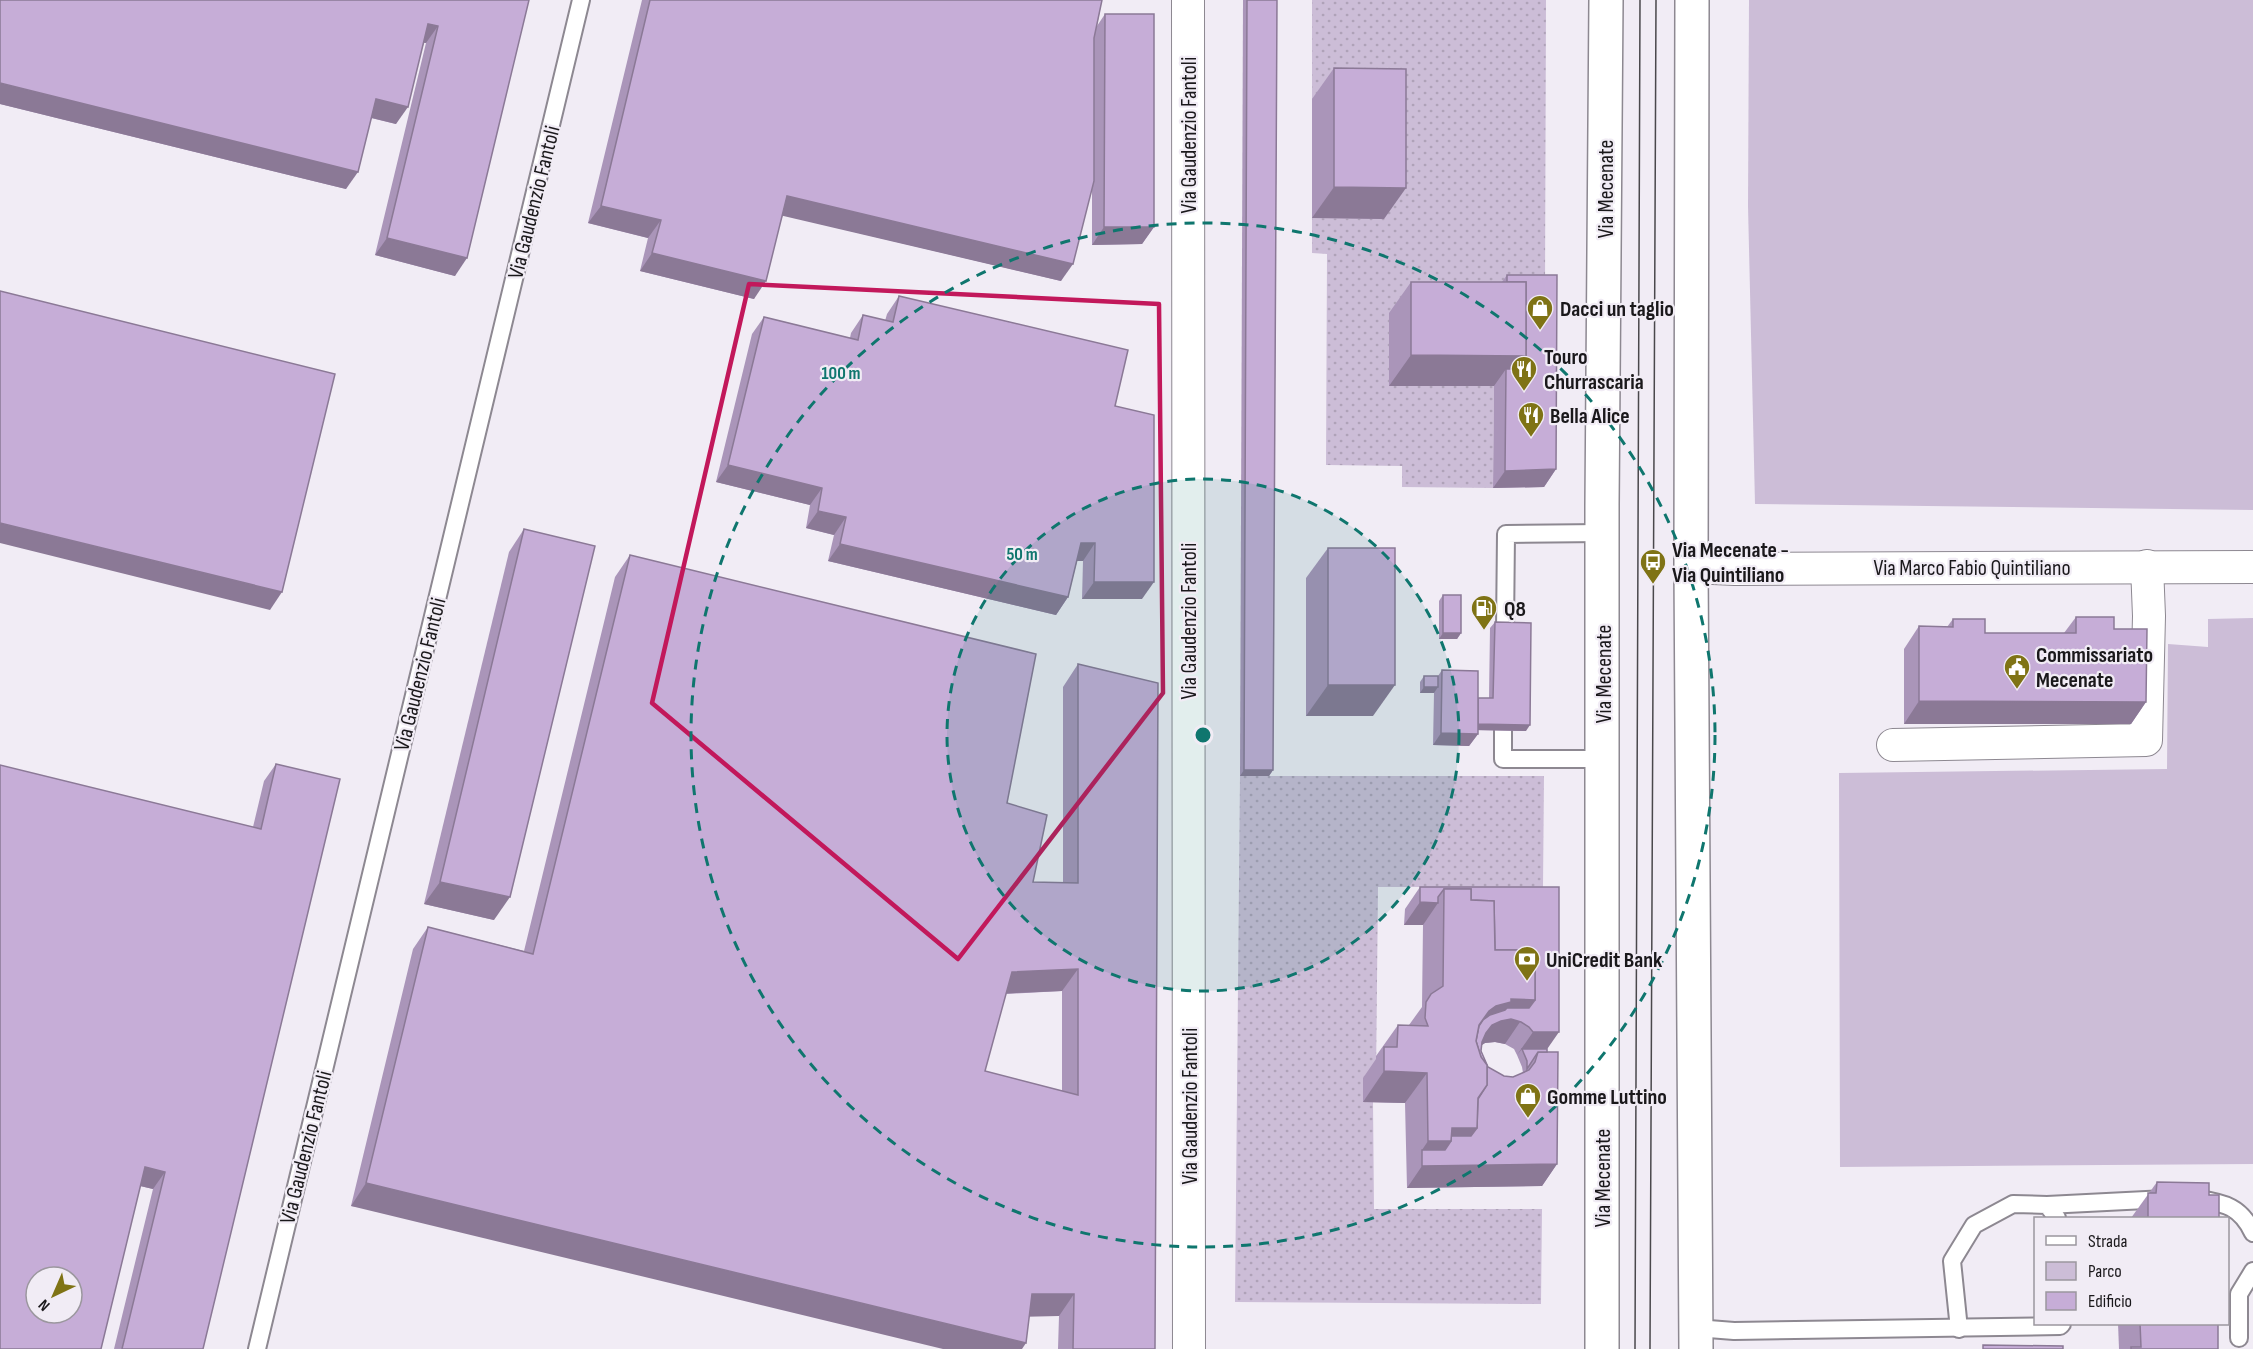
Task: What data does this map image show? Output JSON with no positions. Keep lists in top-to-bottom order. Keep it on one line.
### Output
{"streets":{"main road":["Via Mecenate"],"street":["Via Gaudenzio Fantoli","Via Marco Fabio Quintiliano"]},"places":{"shop":["Dacci un taglio","Gomme Luttino"],"restaurant":["Touro Churrascaria","Bella Alice"],"bus stop":["Via Mecenate - Via Quintiliano"],"fuel station":["Q8"],"public building":["Commissariato Mecenate"],"bank":["UniCredit Bank"]},"legend":["Strada","Parco","Edificio"],"north":"bottom left","rings":["100 m","50 m"]}
